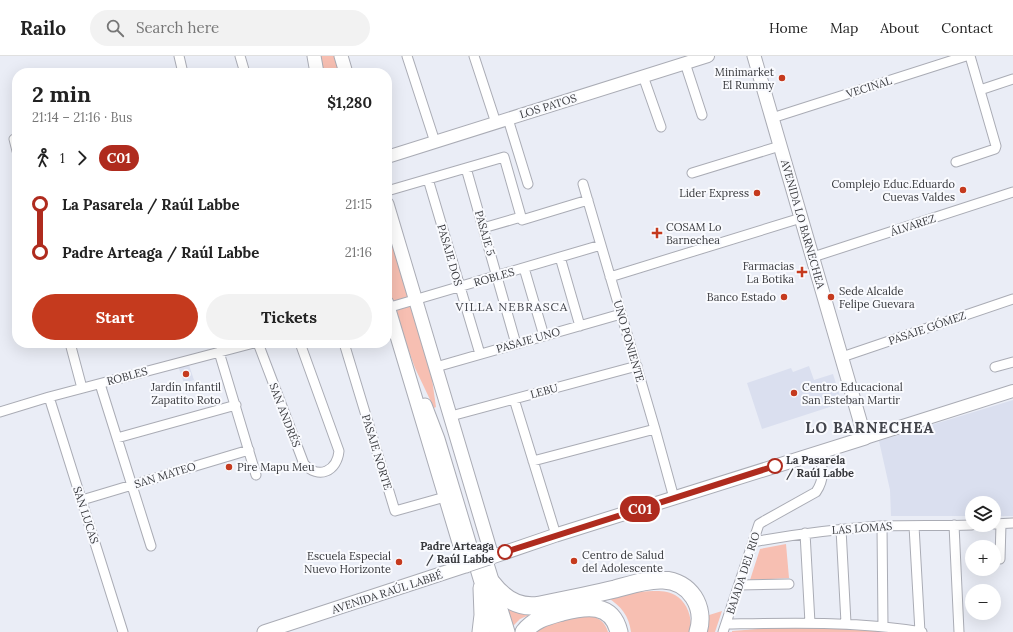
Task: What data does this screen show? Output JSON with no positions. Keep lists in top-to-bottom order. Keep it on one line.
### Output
{"streets":{"main road":["AVENIDA LO BARNECHEA","AVENIDA RAÚL LABBÉ"],"street":["VECINAL","LOS PATOS","ÁLVAREZ","PASAJE 5","PASAJE DOS","ROBLES","PASAJE GÓMEZ","PASAJE UNO","UNO PONIENTE","LEBU","SAN ANDRÉS","PASAJE NORTE","SAN MATEO","SAN LUCAS","LAS LOMAS","BAJADA DEL RIO"]},"crossings":[["VECINAL","AVENIDA LO BARNECHEA"],["AVENIDA LO BARNECHEA","ÁLVAREZ"],["AVENIDA LO BARNECHEA","PASAJE GÓMEZ"],["AVENIDA LO BARNECHEA","AVENIDA RAÚL LABBÉ"],["PASAJE 5","ROBLES"],["PASAJE 5","PASAJE UNO"],["PASAJE DOS","ROBLES"],["PASAJE DOS","PASAJE UNO"],["ROBLES","UNO PONIENTE"],["ROBLES","SAN LUCAS"],["PASAJE UNO","UNO PONIENTE"],["UNO PONIENTE","LEBU"],["UNO PONIENTE","AVENIDA RAÚL LABBÉ"],["SAN MATEO","SAN LUCAS"],["LAS LOMAS","BAJADA DEL RIO"],["BAJADA DEL RIO","AVENIDA RAÚL LABBÉ"]],"districts":["VILLA NEBRASCA","LO BARNECHEA"],"places":{"other":["Minimarket El Rummy","Complejo Educ.Eduardo Cuevas Valdes","Lider Express","Banco Estado","Sede Alcalde Felipe Guevara","Jardín Infantil Zapatito Roto","Centro Educacional San Esteban Martir","La Pasarela / Raúl Labbe","Pire Mapu Meu","Padre Arteaga / Raúl Labbe","Centro de Salud del Adolescente","Escuela Especial Nuevo Horizonte"],"health":["COSAM Lo Barnechea","Farmacias La Botika"]},"lines":["bus line C01"],"page":{"header":"Railo","search":"Search here","nav":["Home","Map","About","Contact"],"on_map":"C01","heading":["2 min","21:14 – 21:16 · Bus","$1,280"],"legs":["1","C01"],"list":[{"name":"La Pasarela / Raúl Labbe","value":"21:15"},{"name":"Padre Arteaga / Raúl Labbe","value":"21:16"}],"buttons":["Start","Tickets"],"map_buttons":["+","−"]}}
